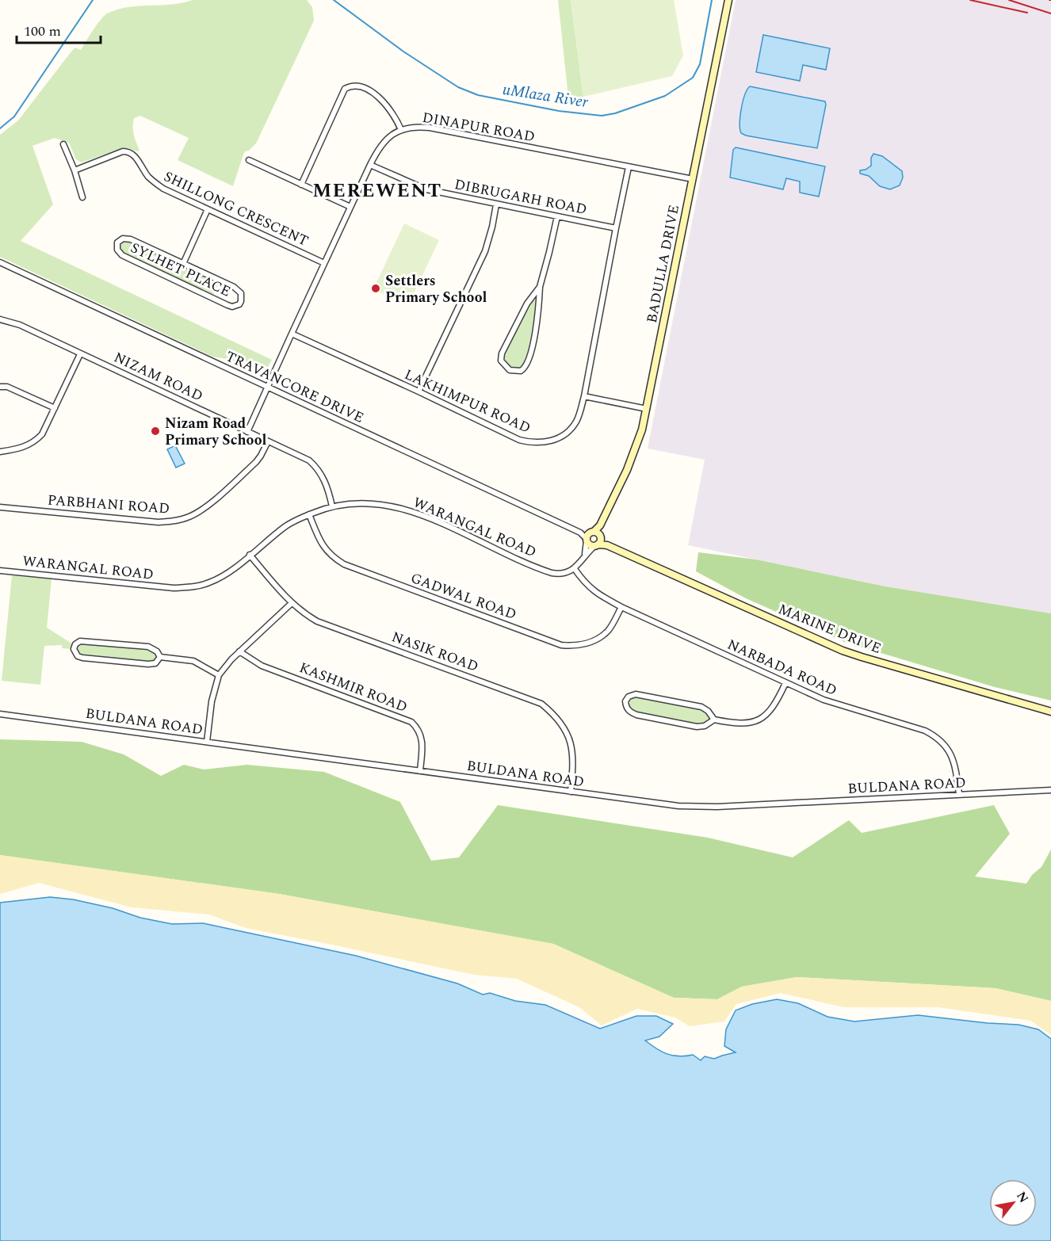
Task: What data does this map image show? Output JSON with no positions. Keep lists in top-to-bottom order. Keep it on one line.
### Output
{"streets":{"street":["DINAPUR ROAD","DIBRUGARH ROAD","SHILLONG CRESCENT","BADULLA DRIVE","SYLHET PLACE","NIZAM ROAD","TRAVANCORE DRIVE","LAKHIMPUR ROAD","PARBHANI ROAD","WARANGAL ROAD","GADWAL ROAD","MARINE DRIVE","NASIK ROAD","NARBADA ROAD","KASHMIR ROAD","BULDANA ROAD"]},"crossings":[["DINAPUR ROAD","DIBRUGARH ROAD"],["DINAPUR ROAD","SHILLONG CRESCENT"],["DINAPUR ROAD","BADULLA DRIVE"],["DINAPUR ROAD","NIZAM ROAD"],["DINAPUR ROAD","TRAVANCORE DRIVE"],["DINAPUR ROAD","LAKHIMPUR ROAD"],["DIBRUGARH ROAD","LAKHIMPUR ROAD"],["SHILLONG CRESCENT","SYLHET PLACE"],["BADULLA DRIVE","TRAVANCORE DRIVE"],["BADULLA DRIVE","MARINE DRIVE"],["NIZAM ROAD","PARBHANI ROAD"],["NIZAM ROAD","WARANGAL ROAD"],["WARANGAL ROAD","GADWAL ROAD"],["WARANGAL ROAD","NASIK ROAD"],["WARANGAL ROAD","NARBADA ROAD"],["GADWAL ROAD","NARBADA ROAD"],["NASIK ROAD","BULDANA ROAD"],["NARBADA ROAD","BULDANA ROAD"],["KASHMIR ROAD","BULDANA ROAD"]],"districts":["MEREWENT"],"water":["uMlaza River"],"places":["Settlers Primary School","Nizam Road Primary School"],"scale_bar":"100 m","north":"top right"}
